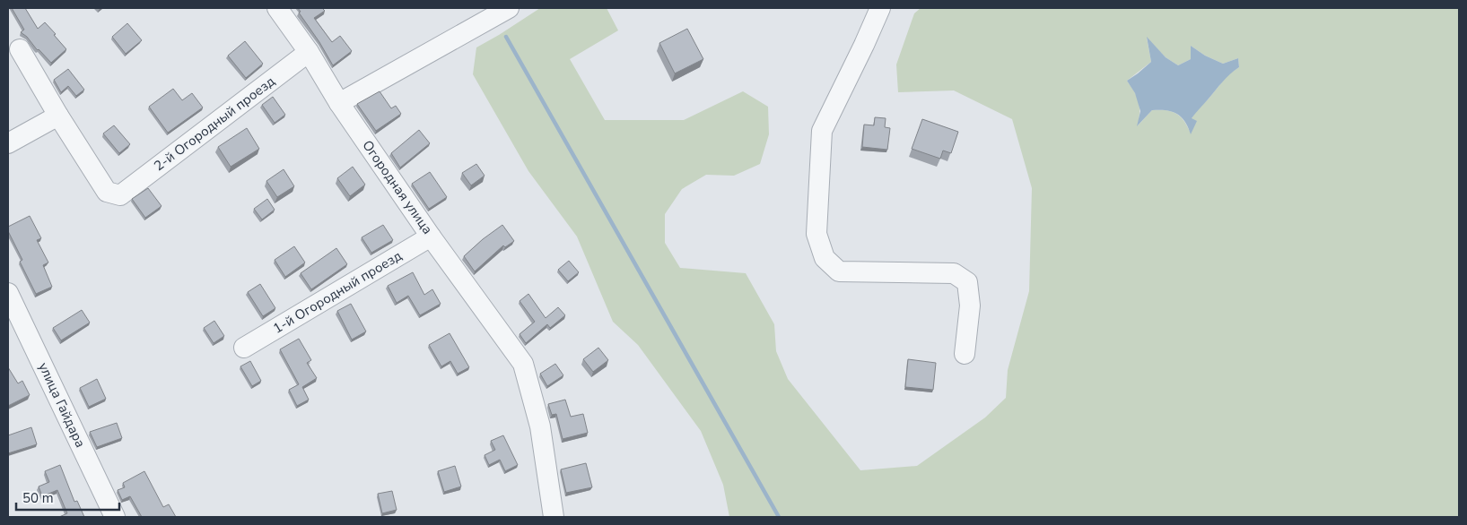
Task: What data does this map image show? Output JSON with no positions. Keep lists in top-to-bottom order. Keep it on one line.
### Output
{"streets":{"street":["2-й Огородный проезд","Огородная улица","1-й Огородный проезд","улица Гайдара"]},"crossings":[["2-й Огородный проезд","Огородная улица"],["Огородная улица","1-й Огородный проезд"]],"scale_bar":"50 m"}
